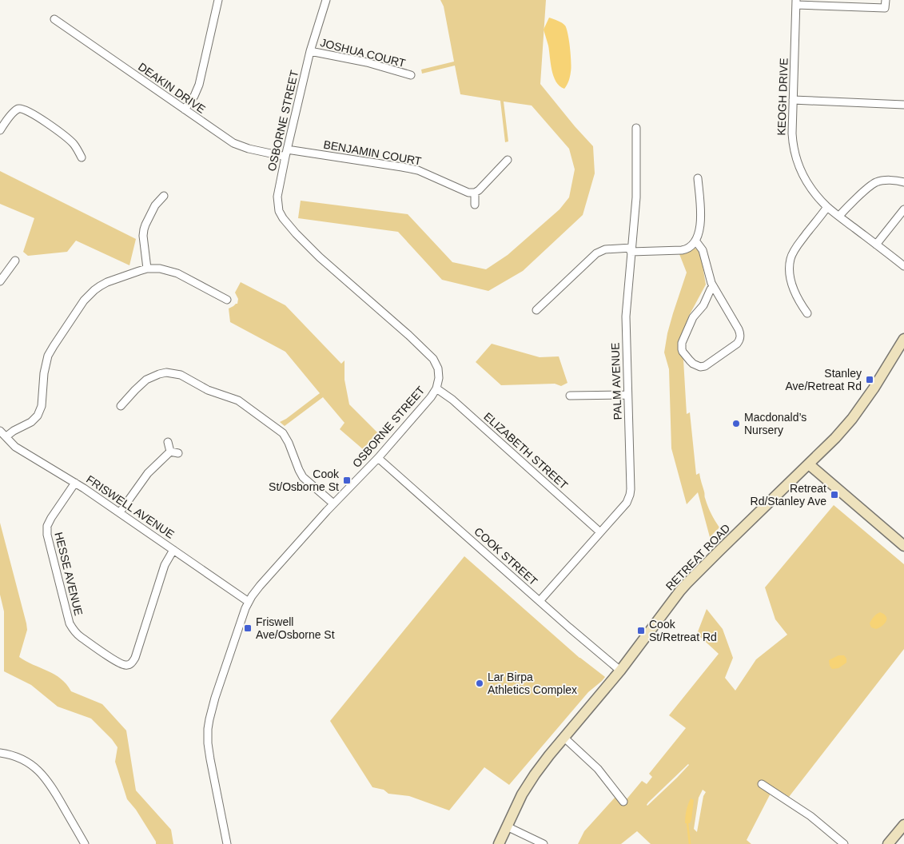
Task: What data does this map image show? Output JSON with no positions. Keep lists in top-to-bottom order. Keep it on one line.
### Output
{"streets":{"street":["JOSHUA COURT","DEAKIN DRIVE","KEOGH DRIVE","OSBORNE STREET","BENJAMIN COURT","PALM AVENUE","ELIZABETH STREET","FRISWELL AVENUE","COOK STREET","RETREAT ROAD","HESSE AVENUE"]},"crossings":[["JOSHUA COURT","OSBORNE STREET"],["DEAKIN DRIVE","OSBORNE STREET"],["DEAKIN DRIVE","BENJAMIN COURT"],["OSBORNE STREET","BENJAMIN COURT"],["OSBORNE STREET","ELIZABETH STREET"],["OSBORNE STREET","FRISWELL AVENUE"],["OSBORNE STREET","COOK STREET"],["PALM AVENUE","ELIZABETH STREET"],["PALM AVENUE","COOK STREET"],["FRISWELL AVENUE","HESSE AVENUE"],["COOK STREET","RETREAT ROAD"]],"places":{"transit":["Stanley Ave/Retreat Rd","Cook St/Osborne St","Retreat Rd/Stanley Ave","Friswell Ave/Osborne St","Cook St/Retreat Rd"],"other":["Macdonald’s Nursery","Lar Birpa Athletics Complex"]}}
